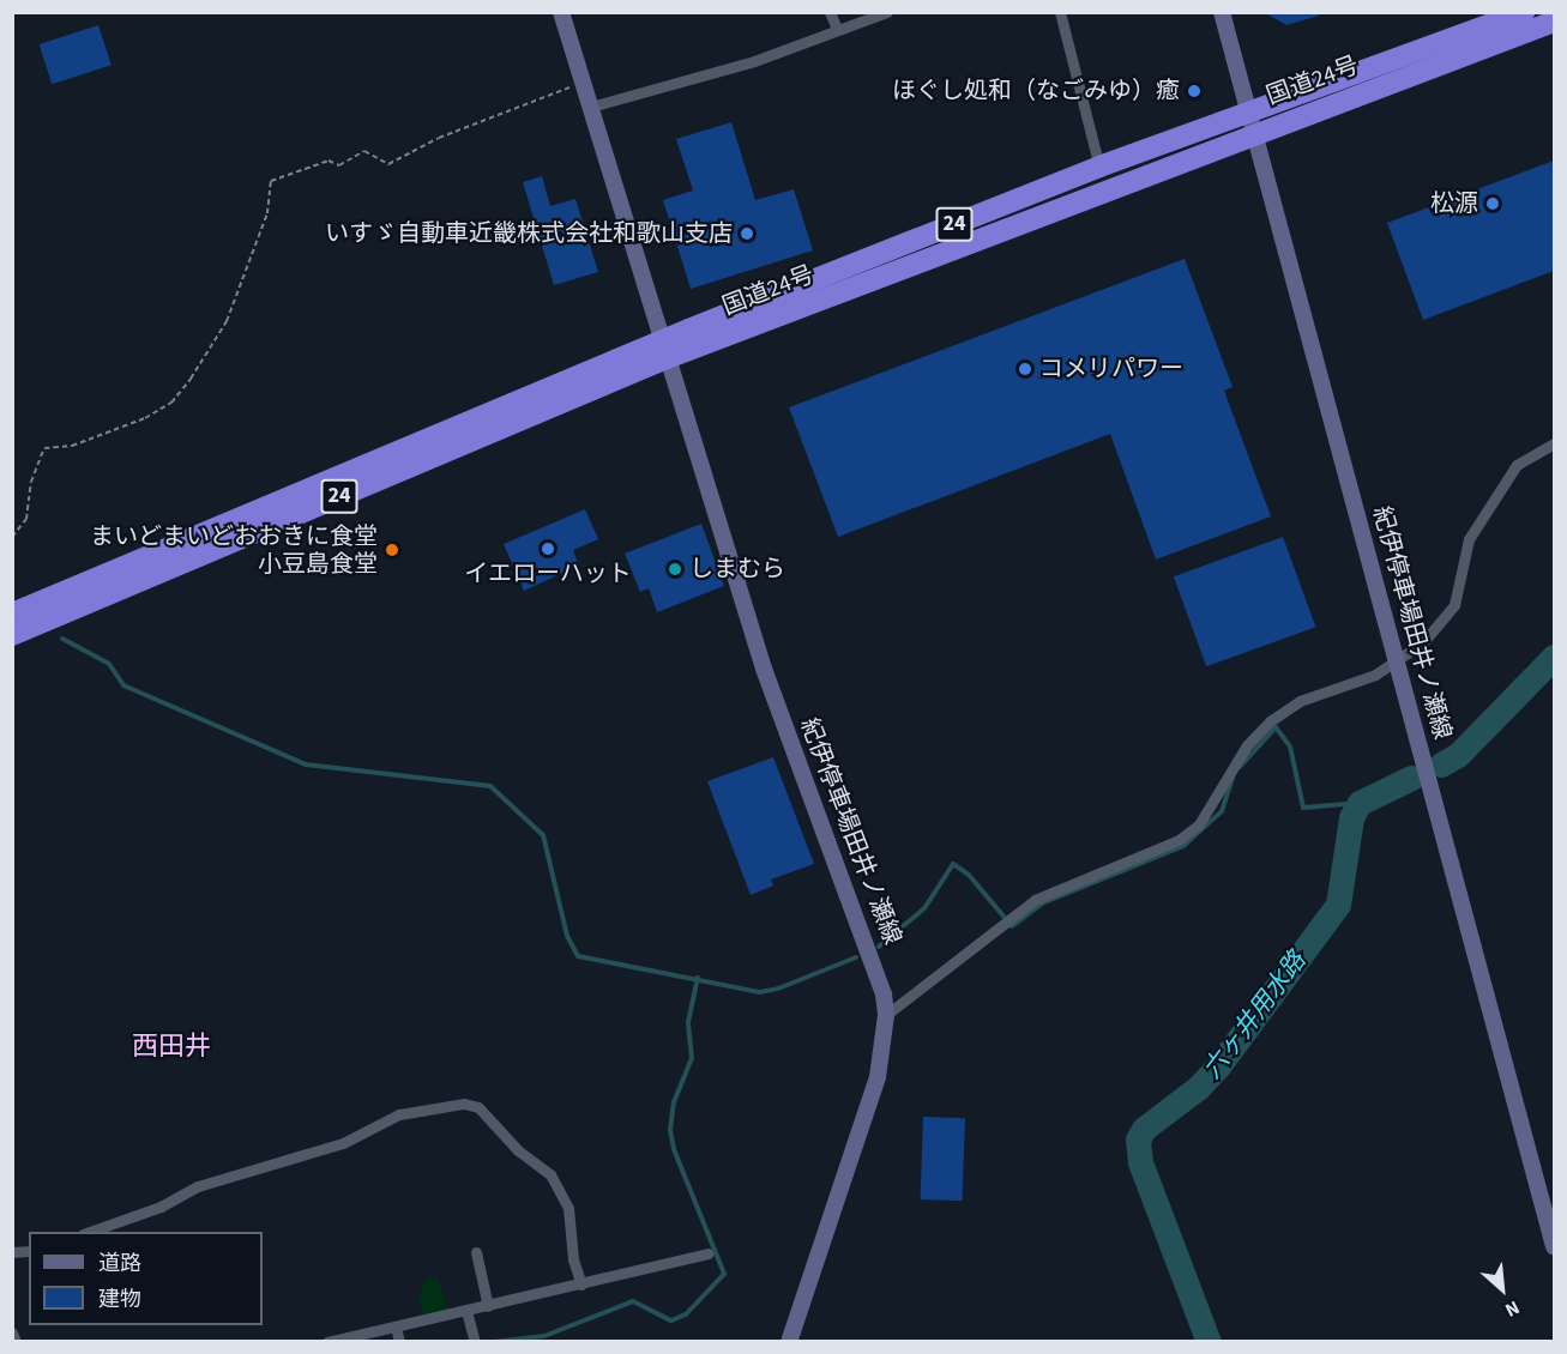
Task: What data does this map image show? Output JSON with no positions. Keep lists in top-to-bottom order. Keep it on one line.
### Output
{"streets":{"highway":["国道24号","24"],"main road":["紀伊停車場田井ノ瀬線"]},"crossings":[["国道24号","紀伊停車場田井ノ瀬線"]],"districts":["西田井"],"water":["六ヶ井用水路"],"places":["ほぐし処和（なごみゆ）癒","松源","いすゞ自動車近畿株式会社和歌山支店","コメリパワー","イエローハット","まいどまいどおおきに食堂 小豆島食堂","しまむら"],"legend":["道路","建物"],"north":"bottom right"}
